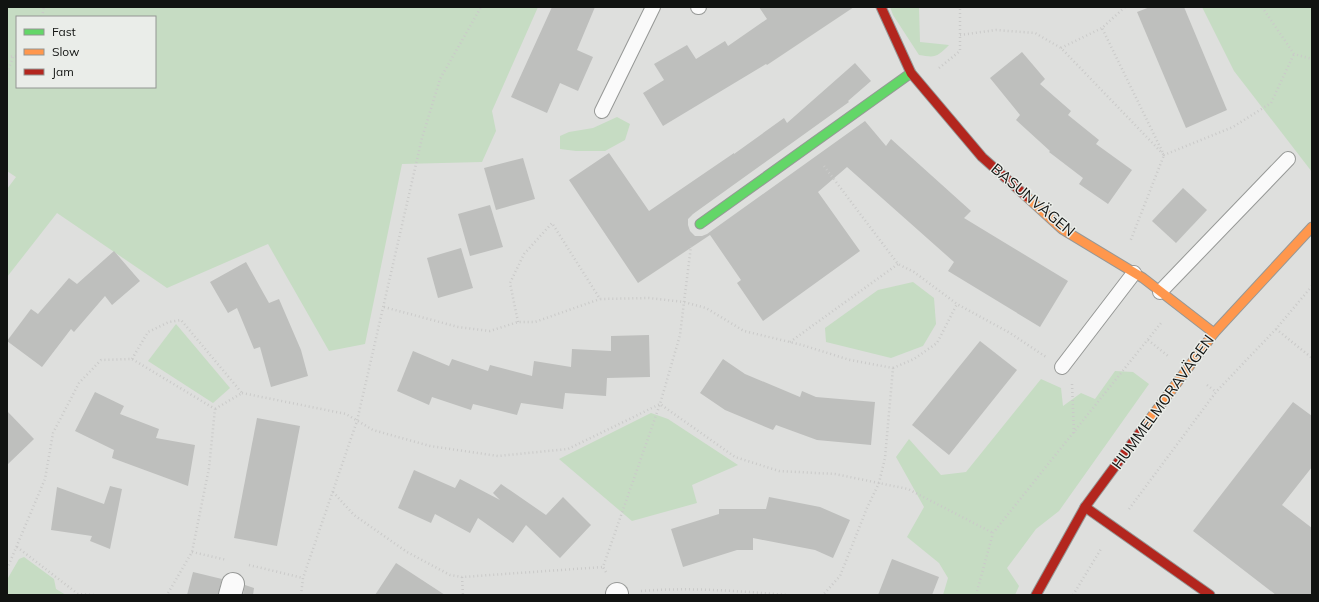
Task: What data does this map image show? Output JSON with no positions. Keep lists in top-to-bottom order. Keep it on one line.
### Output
{"streets":{"street":["BASUNVÄGEN","HUMMELMORAVÄGEN"]},"crossings":[["BASUNVÄGEN","HUMMELMORAVÄGEN"]],"legend":["Fast","Slow","Jam"]}
